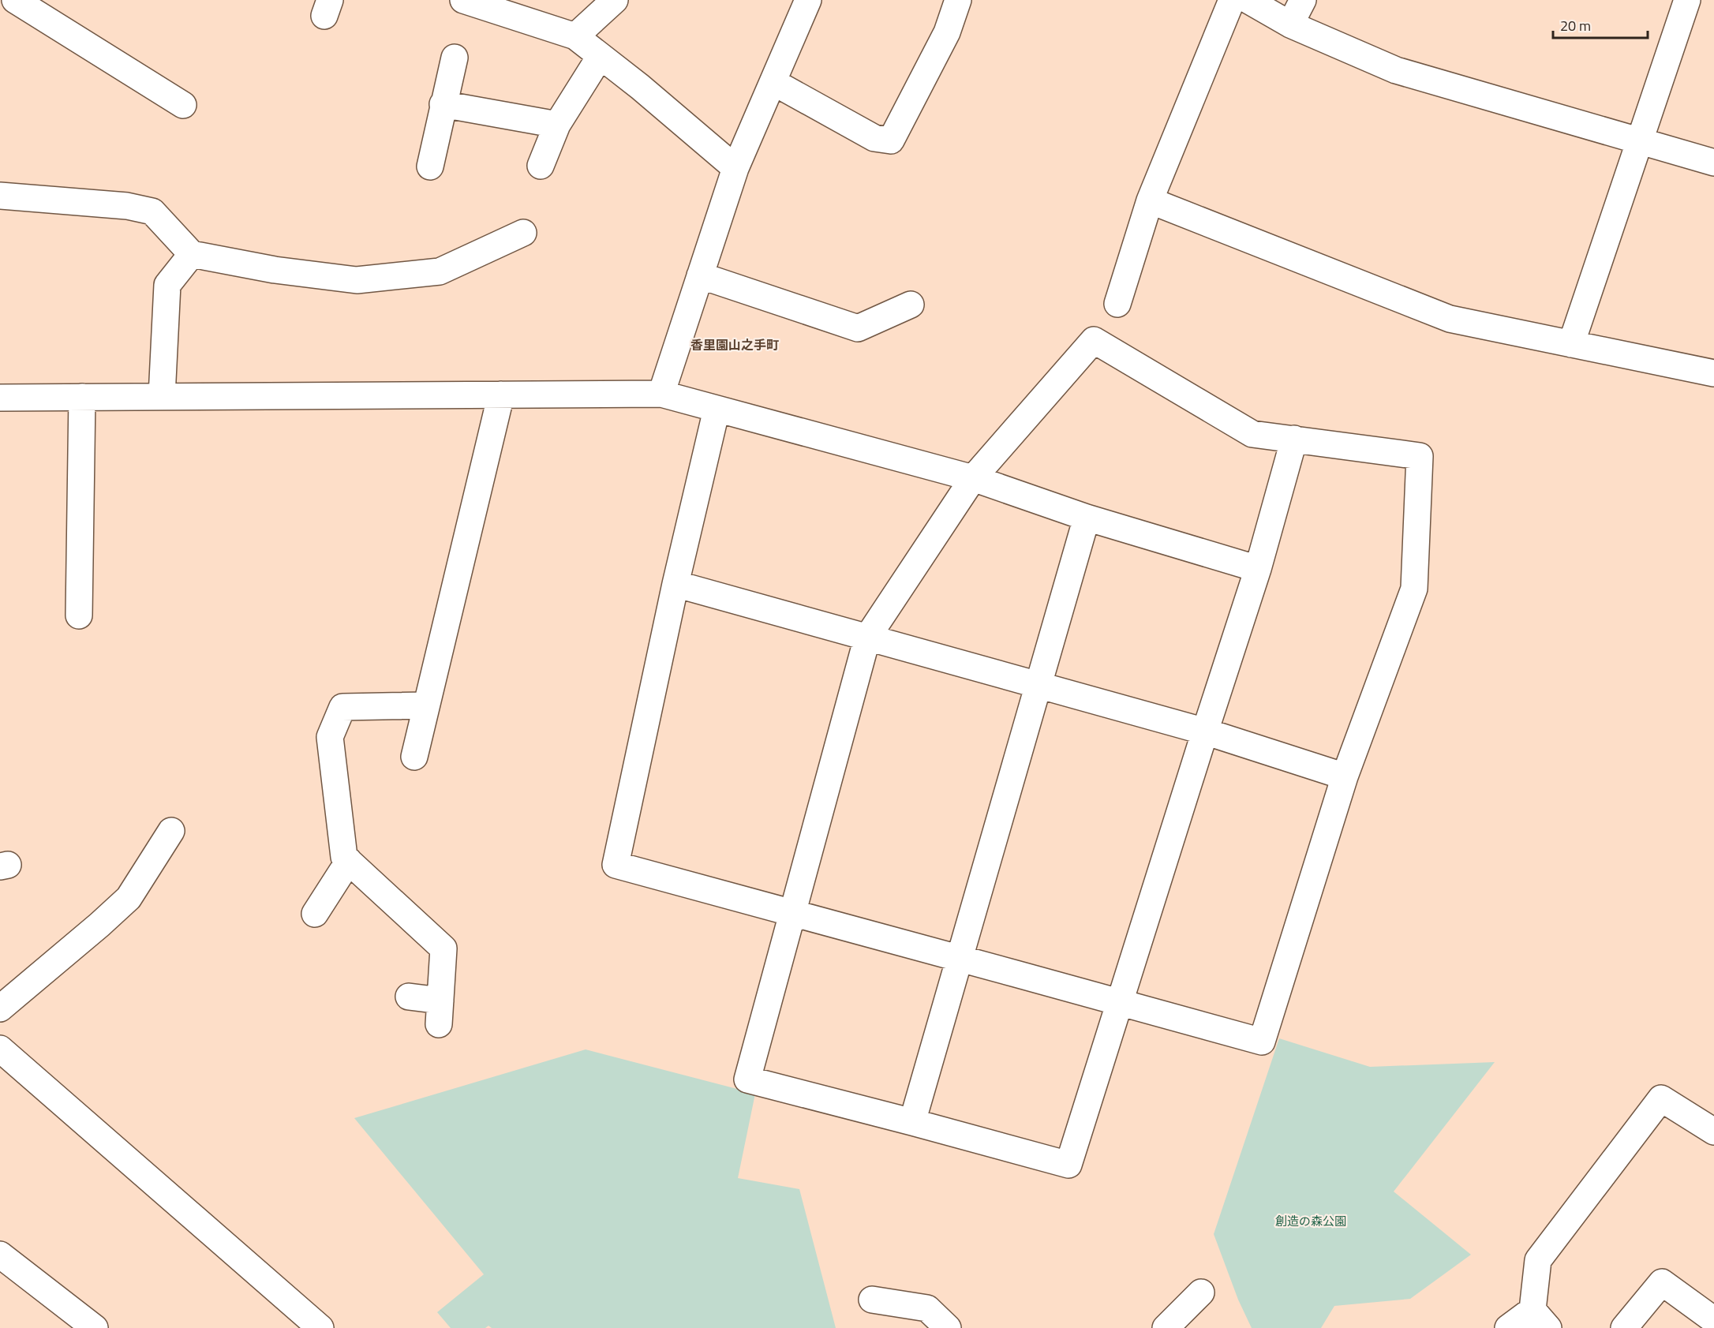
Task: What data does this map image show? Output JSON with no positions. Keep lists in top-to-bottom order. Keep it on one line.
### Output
{"districts":["香里園山之手町"],"parks":["創造の森公園"],"scale_bar":"20 m"}
